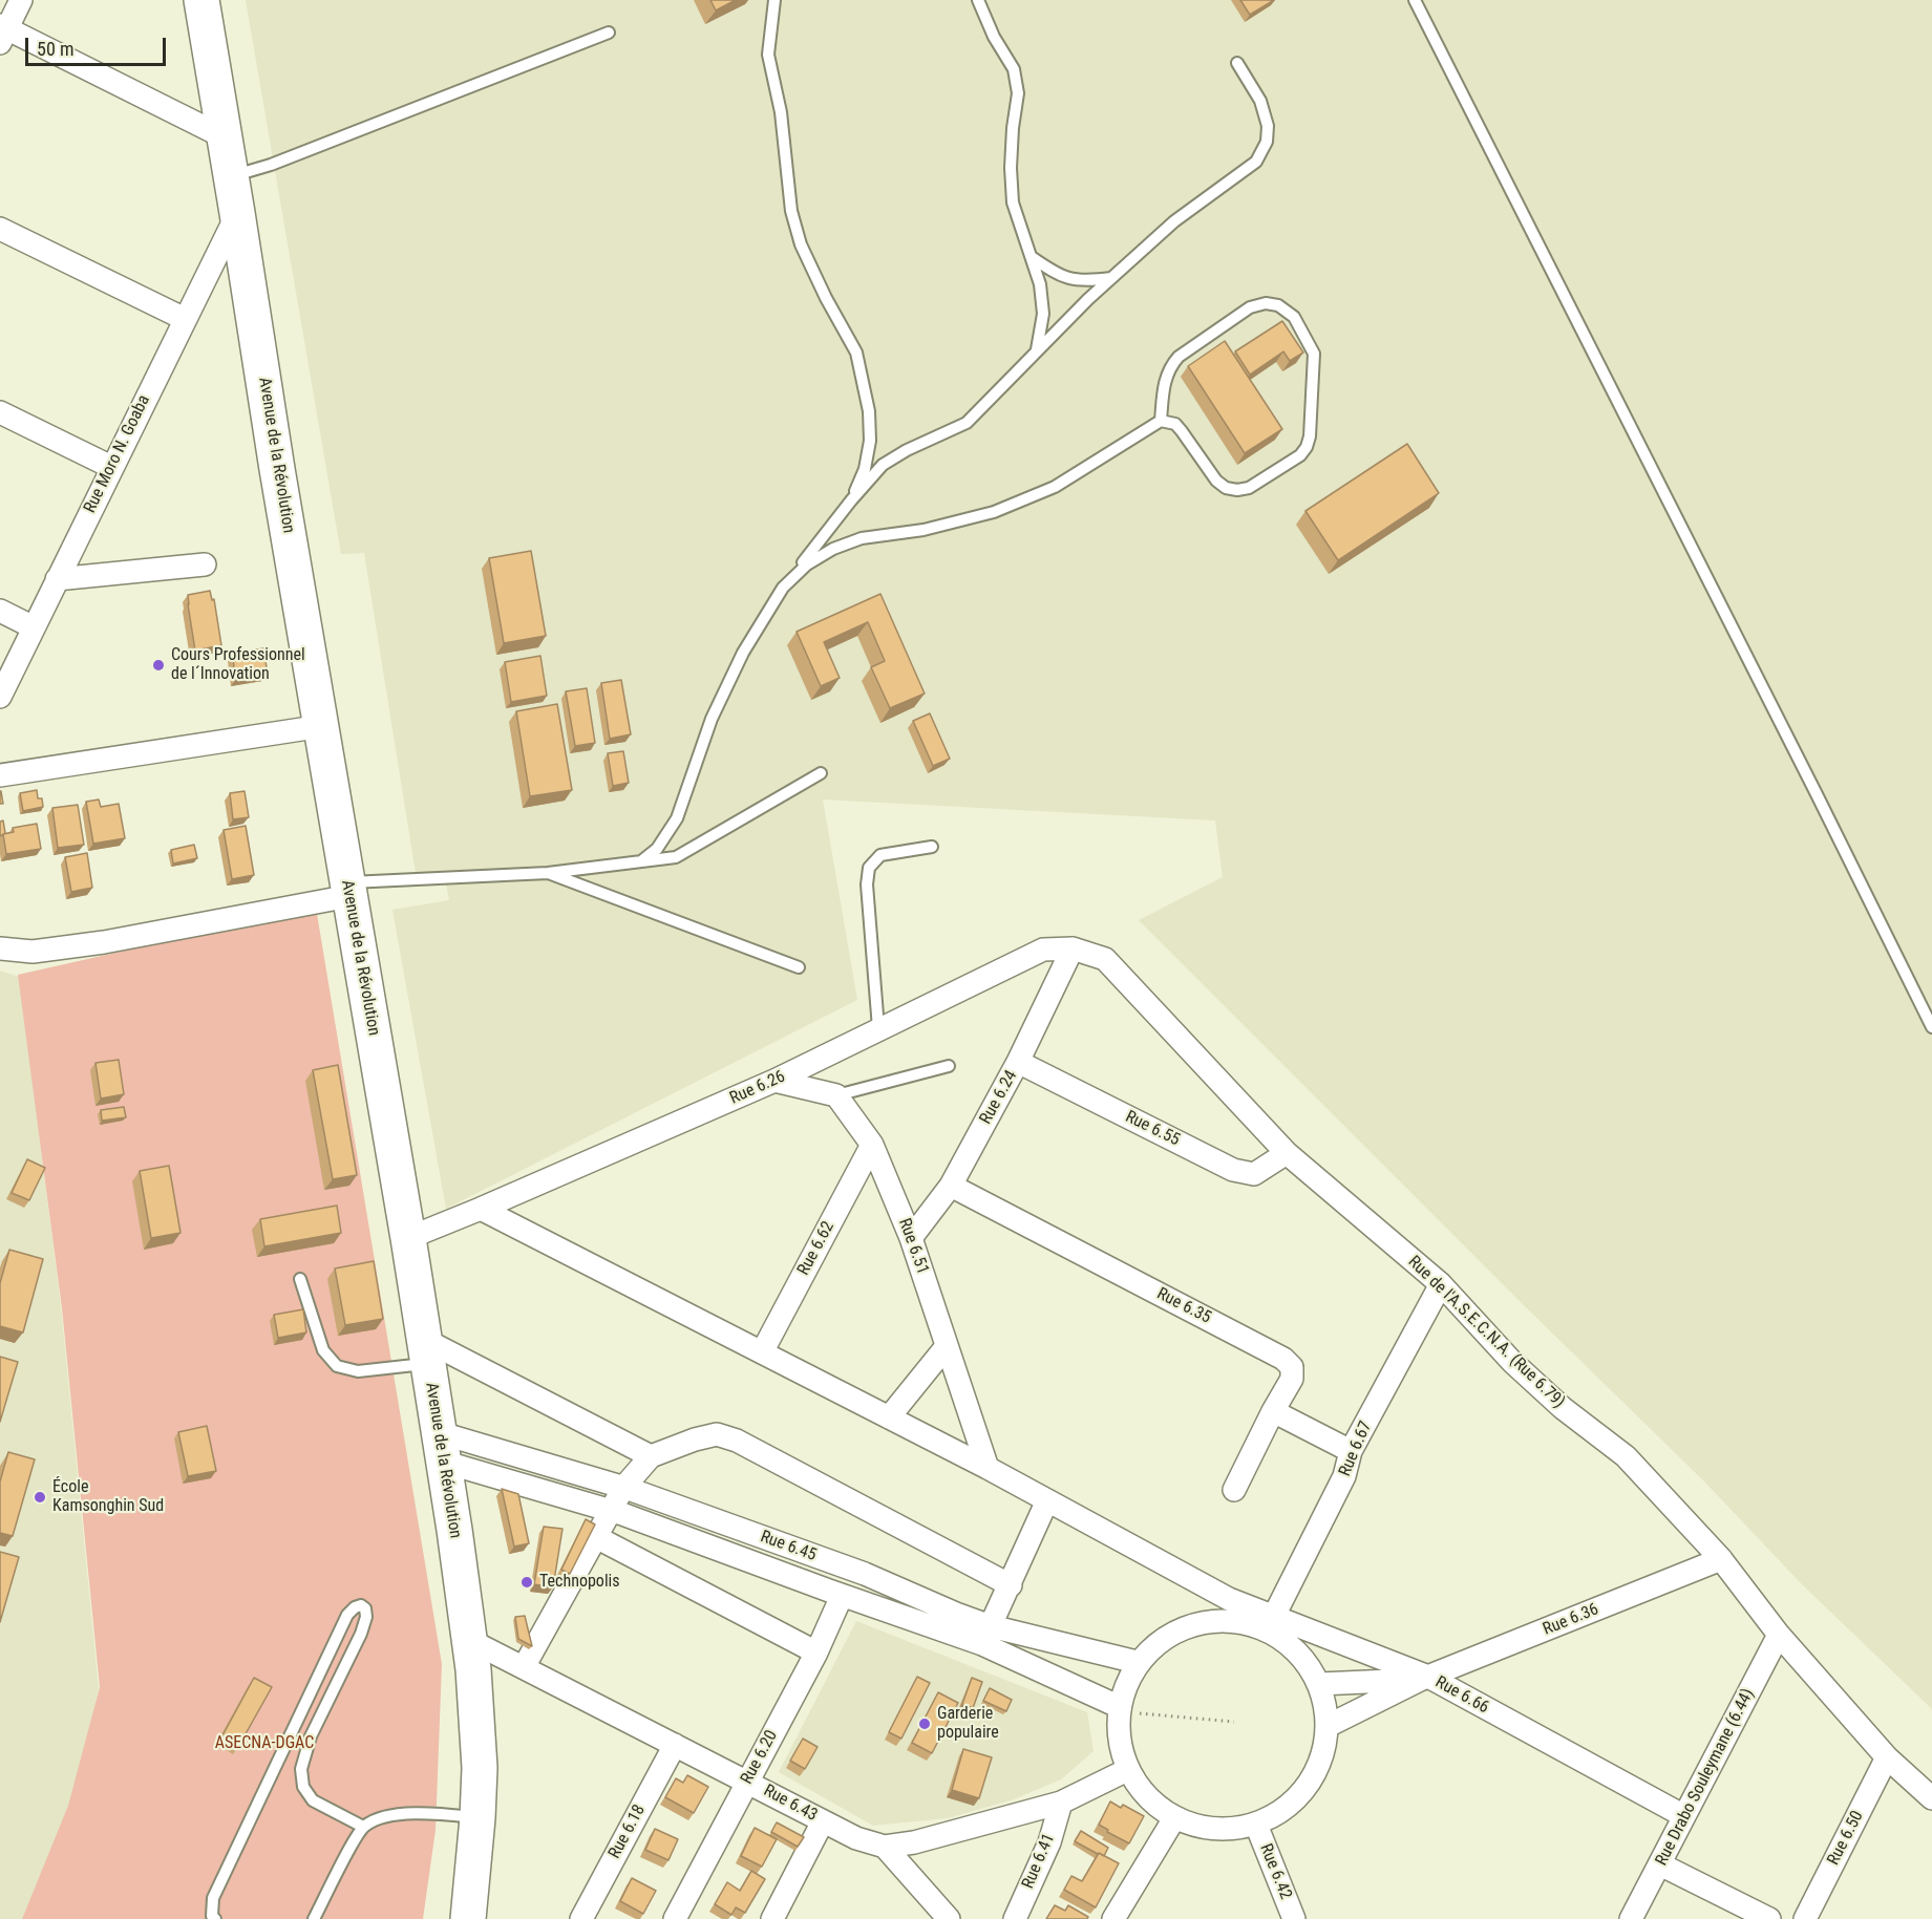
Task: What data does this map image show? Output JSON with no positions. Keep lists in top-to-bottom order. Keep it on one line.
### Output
{"streets":{"main road":["Avenue de la Révolution"],"street":["Rue Moro N. Goaba","Rue 6.26","Rue 6.24","Rue 6.55","Rue 6.51","Rue 6.62","Rue 6.35","Rue de l'A.S.E.C.N.A. (Rue 6.79)","Rue 6.67","Rue 6.45","Rue 6.36","Rue 6.66","Rue 6.20","Rue Drabo Souleymane (6.44)","Rue 6.43","Rue 6.18","Rue 6.50","Rue 6.41","Rue 6.42"]},"crossings":[["Rue Moro N. Goaba","Avenue de la Révolution"],["Avenue de la Révolution","Rue 6.26"],["Avenue de la Révolution","Rue 6.45"],["Avenue de la Révolution","Rue 6.43"],["Rue 6.26","Rue 6.24"],["Rue 6.26","Rue de l'A.S.E.C.N.A. (Rue 6.79)"],["Rue 6.26","Rue 6.66"],["Rue 6.24","Rue 6.55"],["Rue 6.24","Rue 6.51"],["Rue 6.24","Rue 6.35"],["Rue 6.55","Rue de l'A.S.E.C.N.A. (Rue 6.79)"],["Rue 6.51","Rue 6.62"],["Rue 6.51","Rue 6.66"],["Rue 6.62","Rue 6.66"],["Rue de l'A.S.E.C.N.A. (Rue 6.79)","Rue 6.67"],["Rue de l'A.S.E.C.N.A. (Rue 6.79)","Rue 6.36"],["Rue de l'A.S.E.C.N.A. (Rue 6.79)","Rue Drabo Souleymane (6.44)"],["Rue de l'A.S.E.C.N.A. (Rue 6.79)","Rue 6.50"],["Rue 6.67","Rue 6.66"],["Rue 6.45","Rue 6.36"],["Rue 6.45","Rue 6.20"],["Rue 6.45","Rue 6.43"],["Rue 6.45","Rue 6.42"],["Rue 6.36","Rue 6.66"],["Rue 6.36","Rue 6.43"],["Rue 6.36","Rue 6.42"],["Rue 6.66","Rue Drabo Souleymane (6.44)"],["Rue 6.20","Rue 6.43"],["Rue 6.43","Rue 6.18"],["Rue 6.43","Rue 6.41"],["Rue 6.43","Rue 6.42"]],"parks":["ASECNA-DGAC"],"places":["Cours Professionnel de l´Innovation","École Kamsonghin Sud","Technopolis","Garderie populaire"],"scale_bar":"50 m"}
